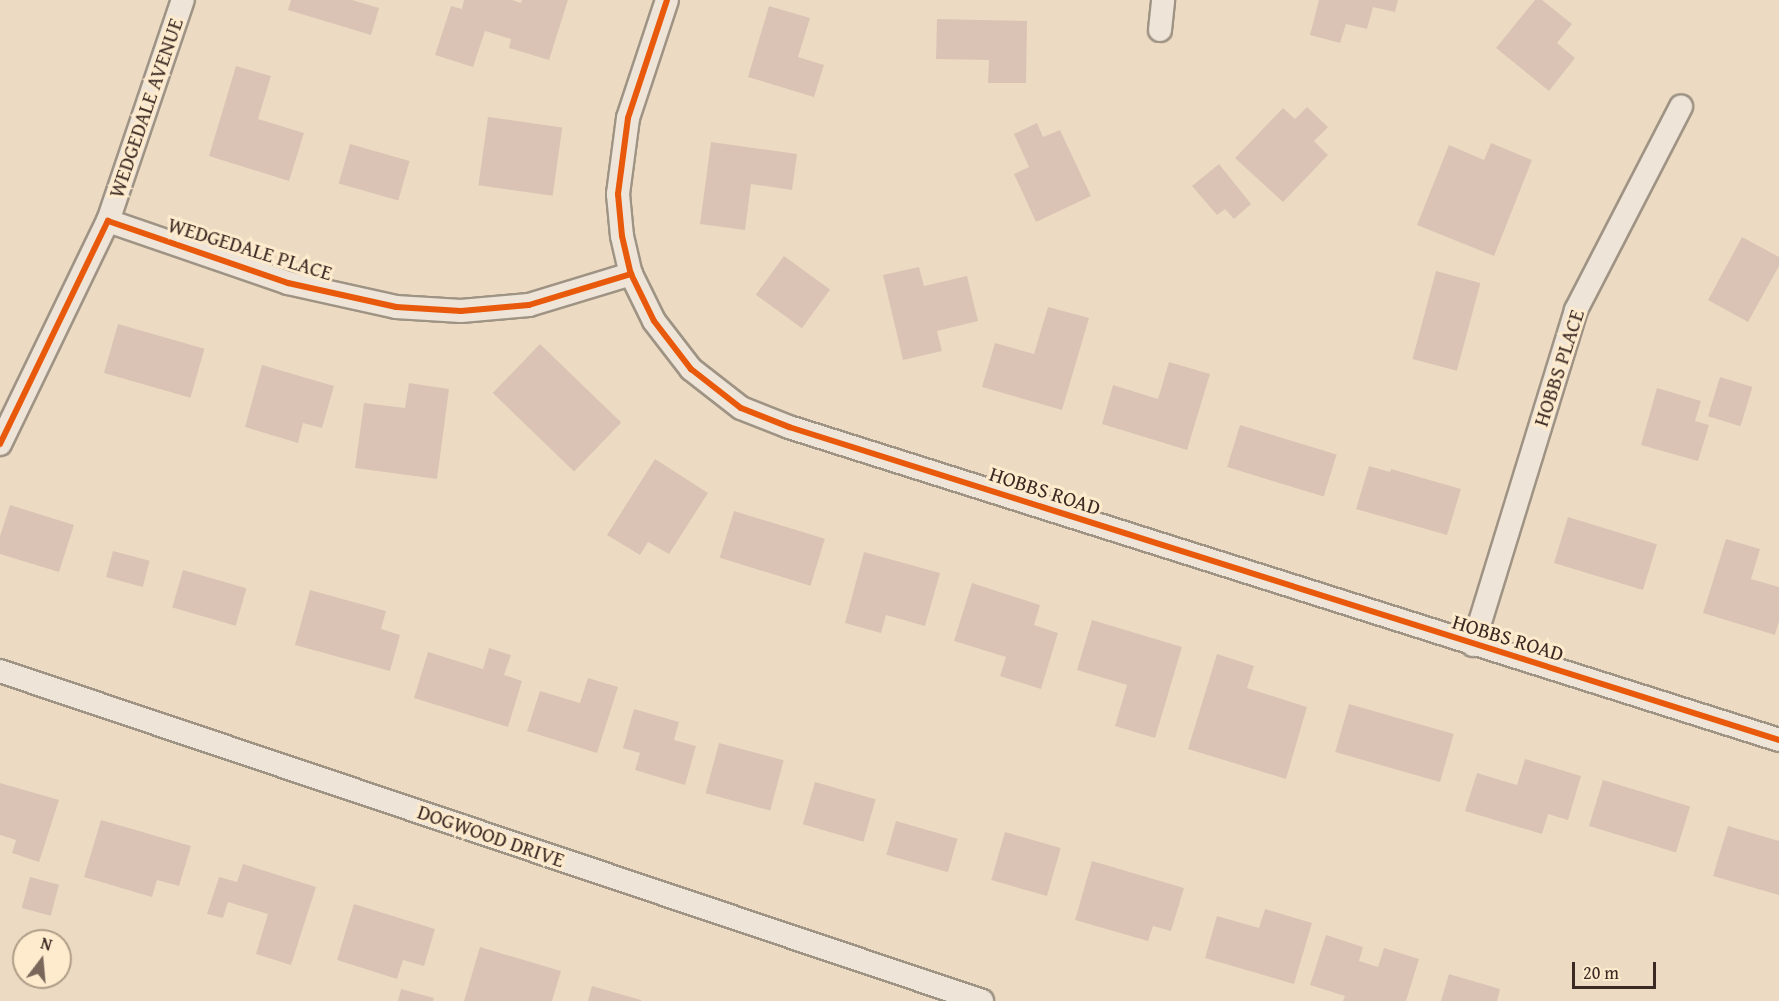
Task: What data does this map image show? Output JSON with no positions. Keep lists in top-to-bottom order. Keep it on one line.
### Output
{"streets":{"street":["WEDGEDALE AVENUE","WEDGEDALE PLACE","HOBBS PLACE","HOBBS ROAD","DOGWOOD DRIVE"]},"crossings":[["WEDGEDALE AVENUE","WEDGEDALE PLACE"],["WEDGEDALE PLACE","HOBBS ROAD"],["HOBBS PLACE","HOBBS ROAD"]],"scale_bar":"20 m","north":"top"}
